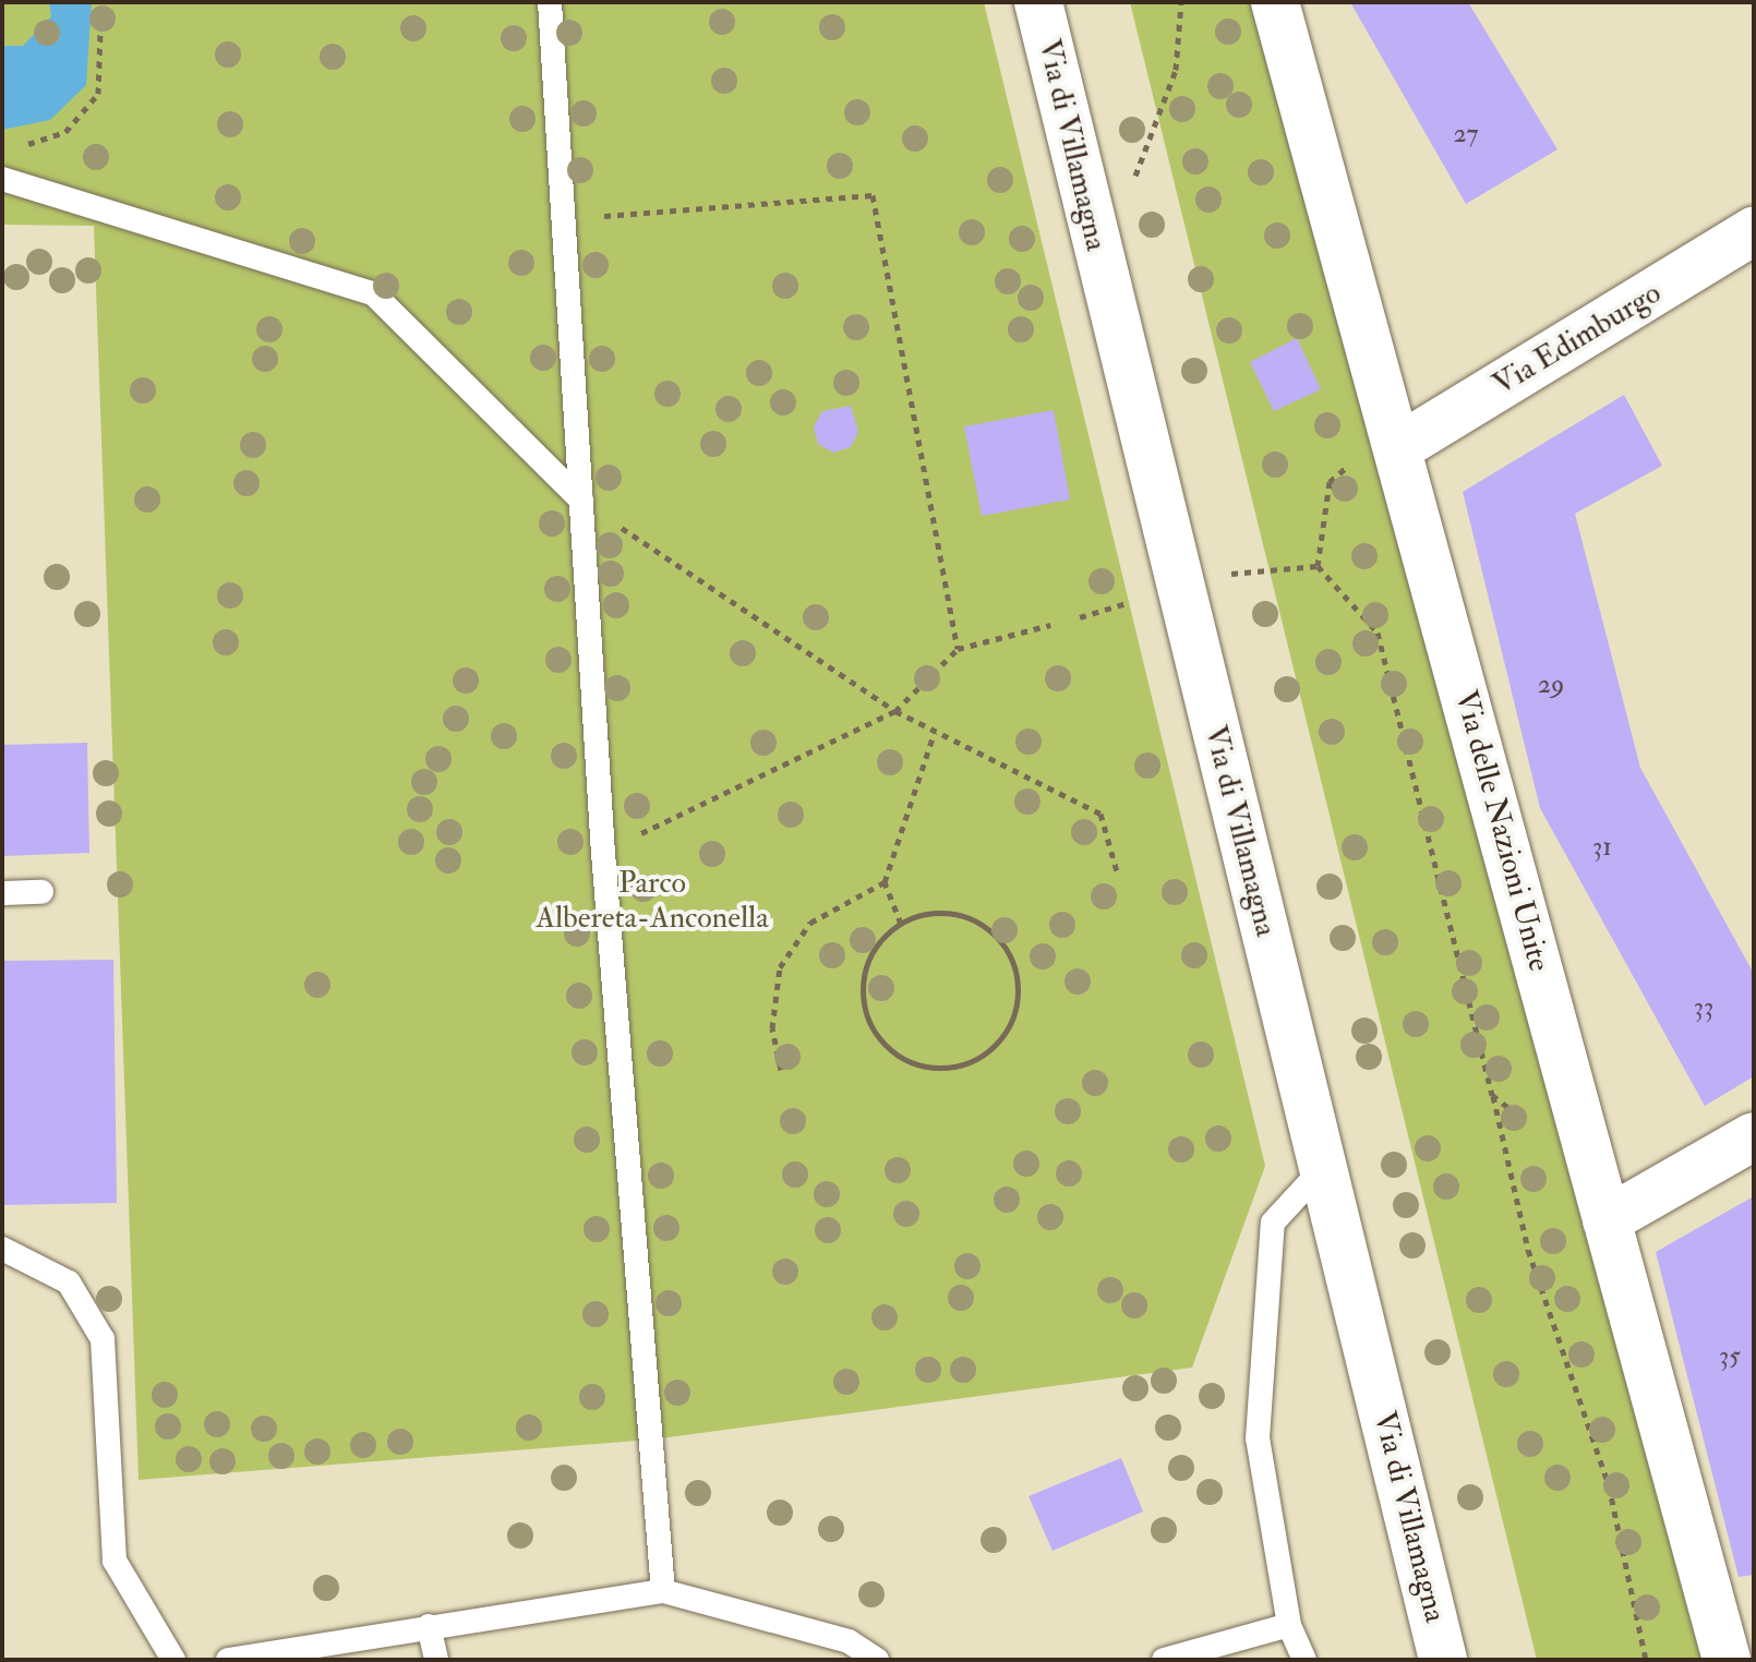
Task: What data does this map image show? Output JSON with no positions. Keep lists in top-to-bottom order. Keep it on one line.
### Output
{"streets":{"street":["Via di Villamagna","Via Edimburgo","Via delle Nazioni Unite"]},"crossings":[["Via Edimburgo","Via delle Nazioni Unite"]],"parks":["Parco Albereta-Anconella"],"house_numbers":["27","29","31","33","35"]}
